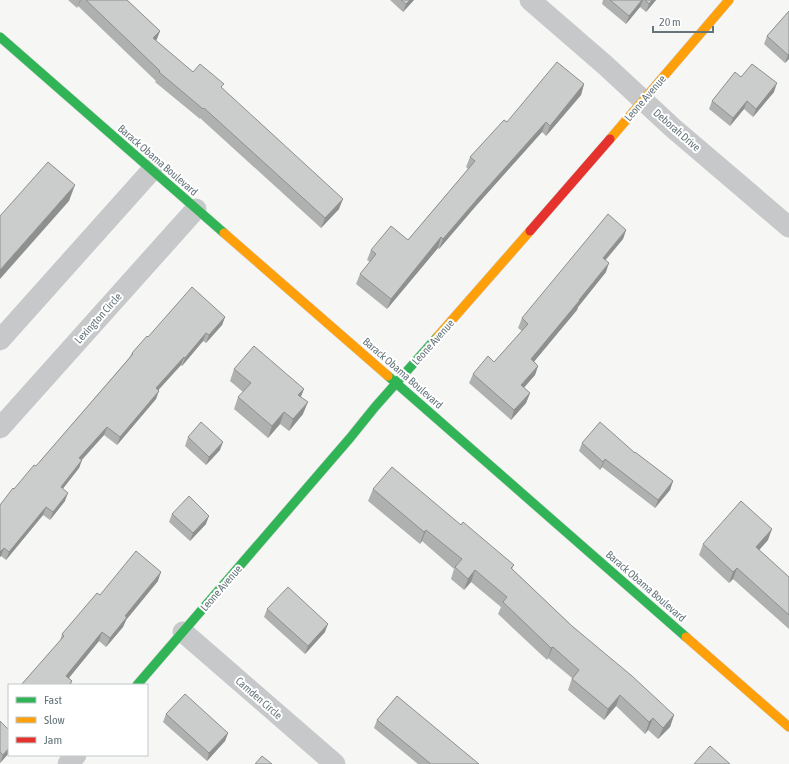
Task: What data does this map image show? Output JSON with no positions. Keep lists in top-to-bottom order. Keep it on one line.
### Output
{"streets":{"main road":["Leone Avenue","Barack Obama Boulevard"],"street":["Deborah Drive","Lexington Circle","Camden Circle"]},"crossings":[["Leone Avenue","Deborah Drive"],["Leone Avenue","Barack Obama Boulevard"],["Leone Avenue","Camden Circle"],["Barack Obama Boulevard","Lexington Circle"]],"legend":["Fast","Slow","Jam"],"scale_bar":"20 m"}
